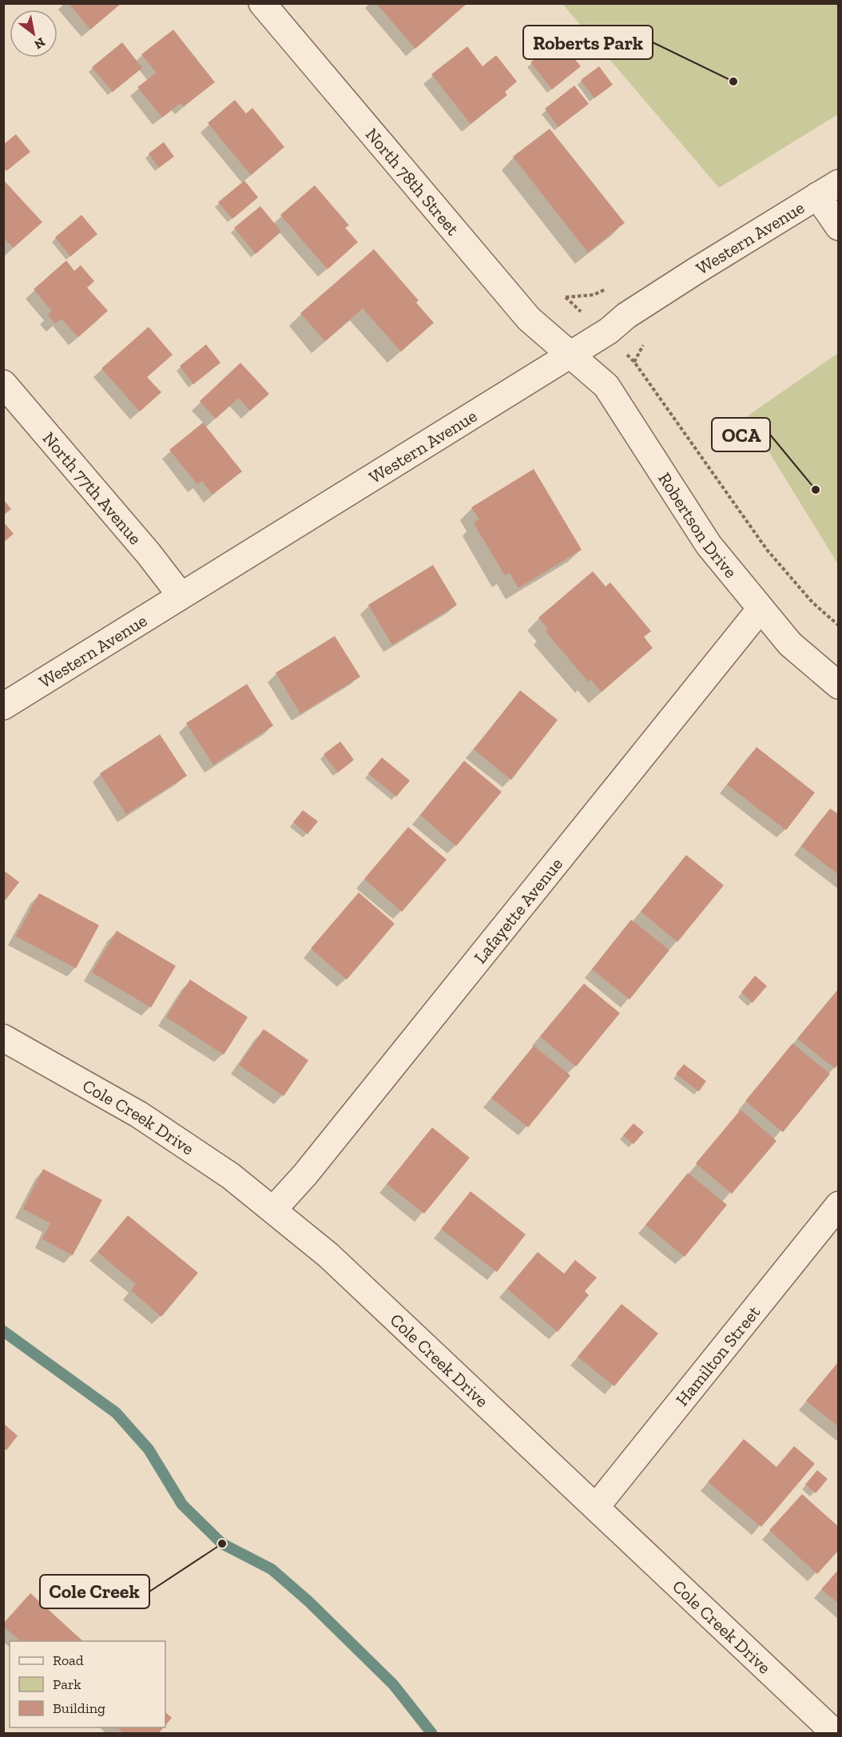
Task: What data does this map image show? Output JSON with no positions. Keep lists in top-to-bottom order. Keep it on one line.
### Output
{"streets":{"street":["North 78th Street","Western Avenue","North 77th Avenue","Robertson Drive","Lafayette Avenue","Cole Creek Drive","Hamilton Street"]},"crossings":[["North 78th Street","Western Avenue"],["North 78th Street","Robertson Drive"],["Western Avenue","North 77th Avenue"],["Western Avenue","Robertson Drive"],["Robertson Drive","Lafayette Avenue"],["Lafayette Avenue","Cole Creek Drive"],["Cole Creek Drive","Hamilton Street"]],"places":["Roberts Park","OCA","Cole Creek"],"legend":["Road","Park","Building"],"north":"bottom right"}
